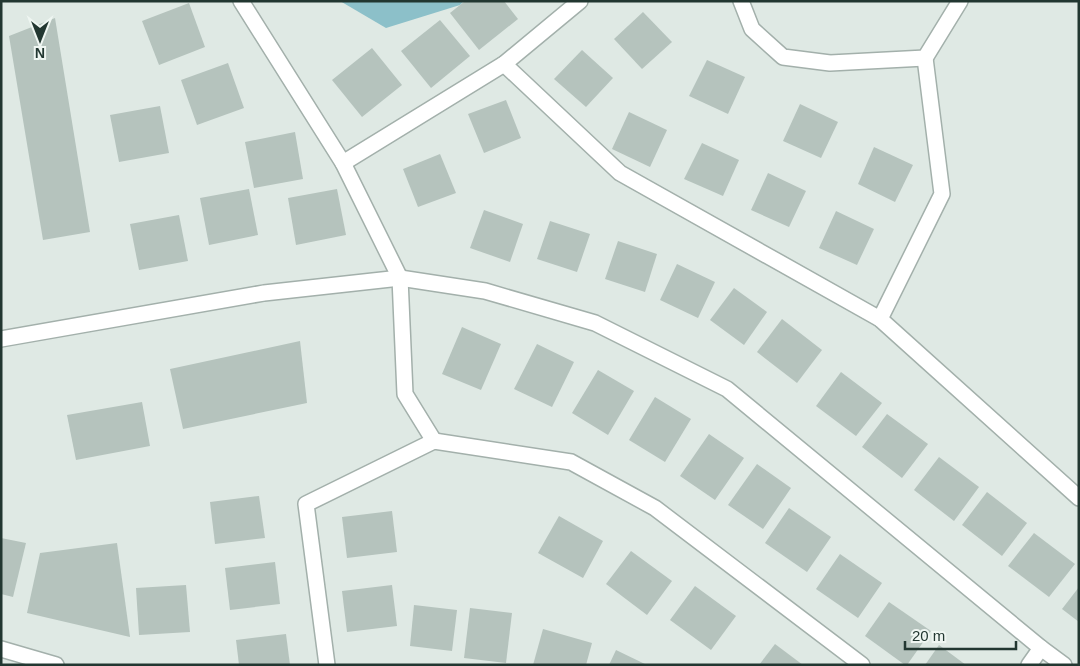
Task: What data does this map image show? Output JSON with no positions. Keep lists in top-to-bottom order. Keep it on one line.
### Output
{"scale_bar":"20 m","north":"bottom"}
